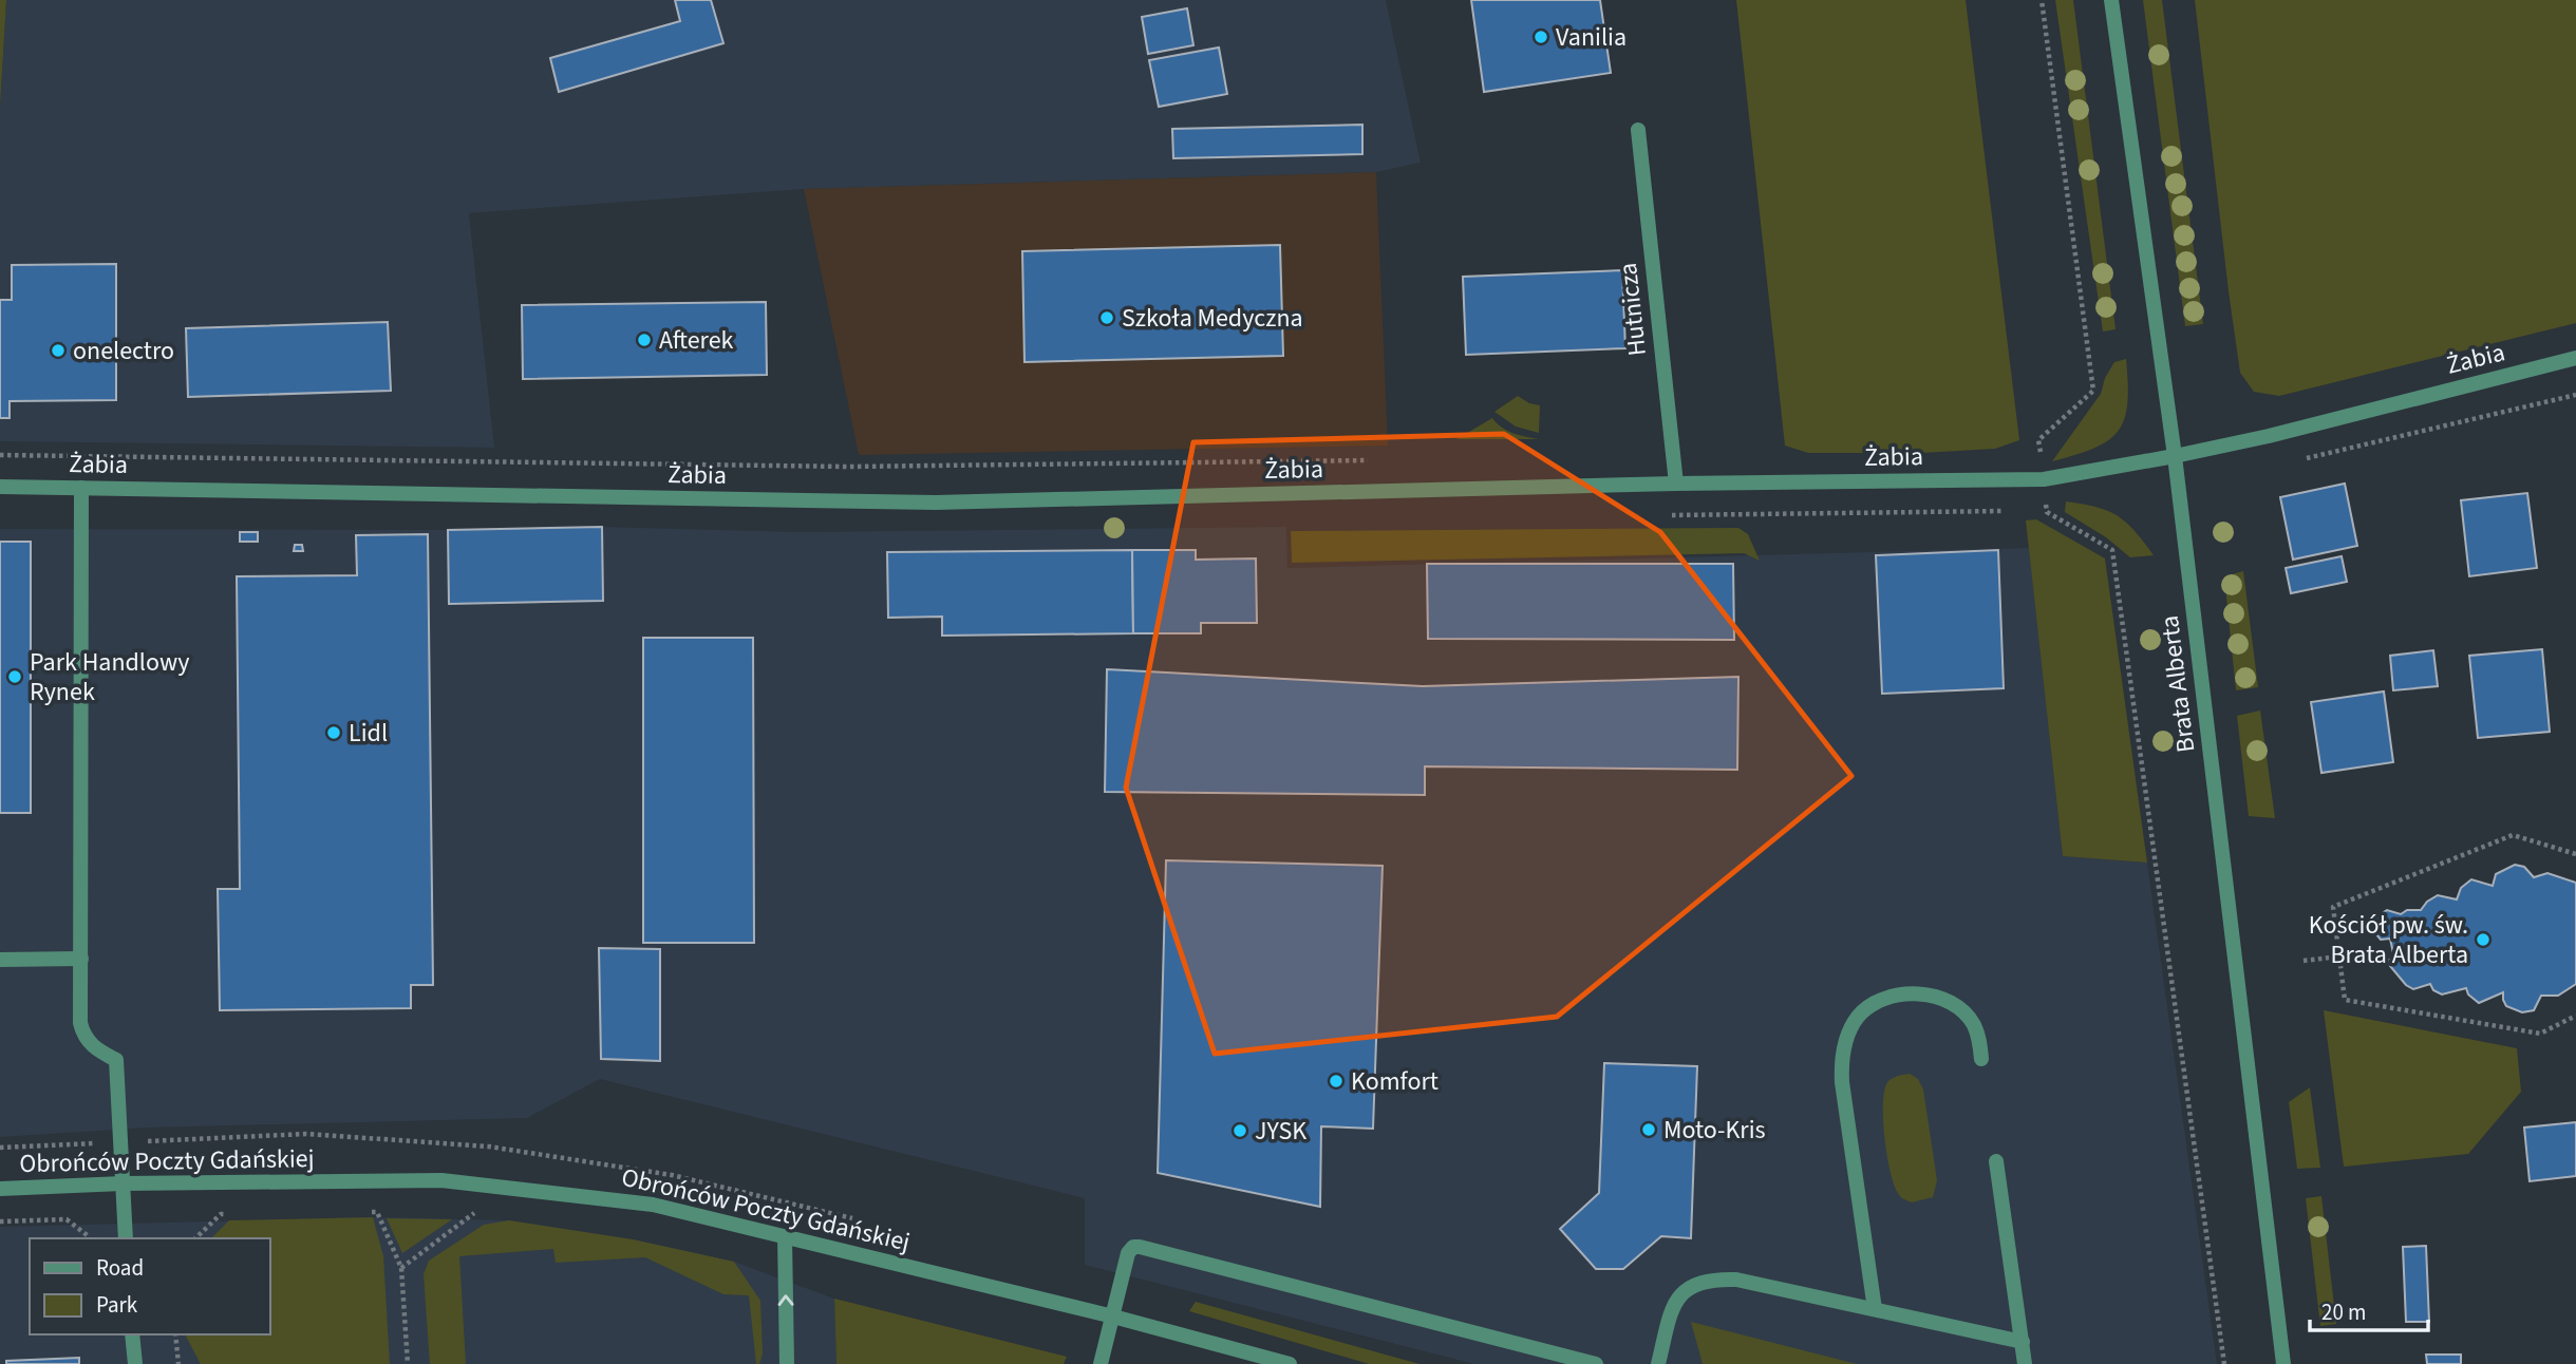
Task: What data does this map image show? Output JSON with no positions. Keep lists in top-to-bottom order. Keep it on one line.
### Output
{"streets":{"street":["Hutnicza","Żabia","Brata Alberta","Obrońców Poczty Gdańskiej"]},"crossings":[["Hutnicza","Żabia"],["Żabia","Brata Alberta"]],"places":["Vanilia","Szkoła Medyczna","Afterek","onelectro","Park Handlowy Rynek","Lidl","Kościół pw. św. Brata Alberta","Komfort","Moto-Kris","JYSK"],"legend":["Road","Park"],"scale_bar":"20 m"}
